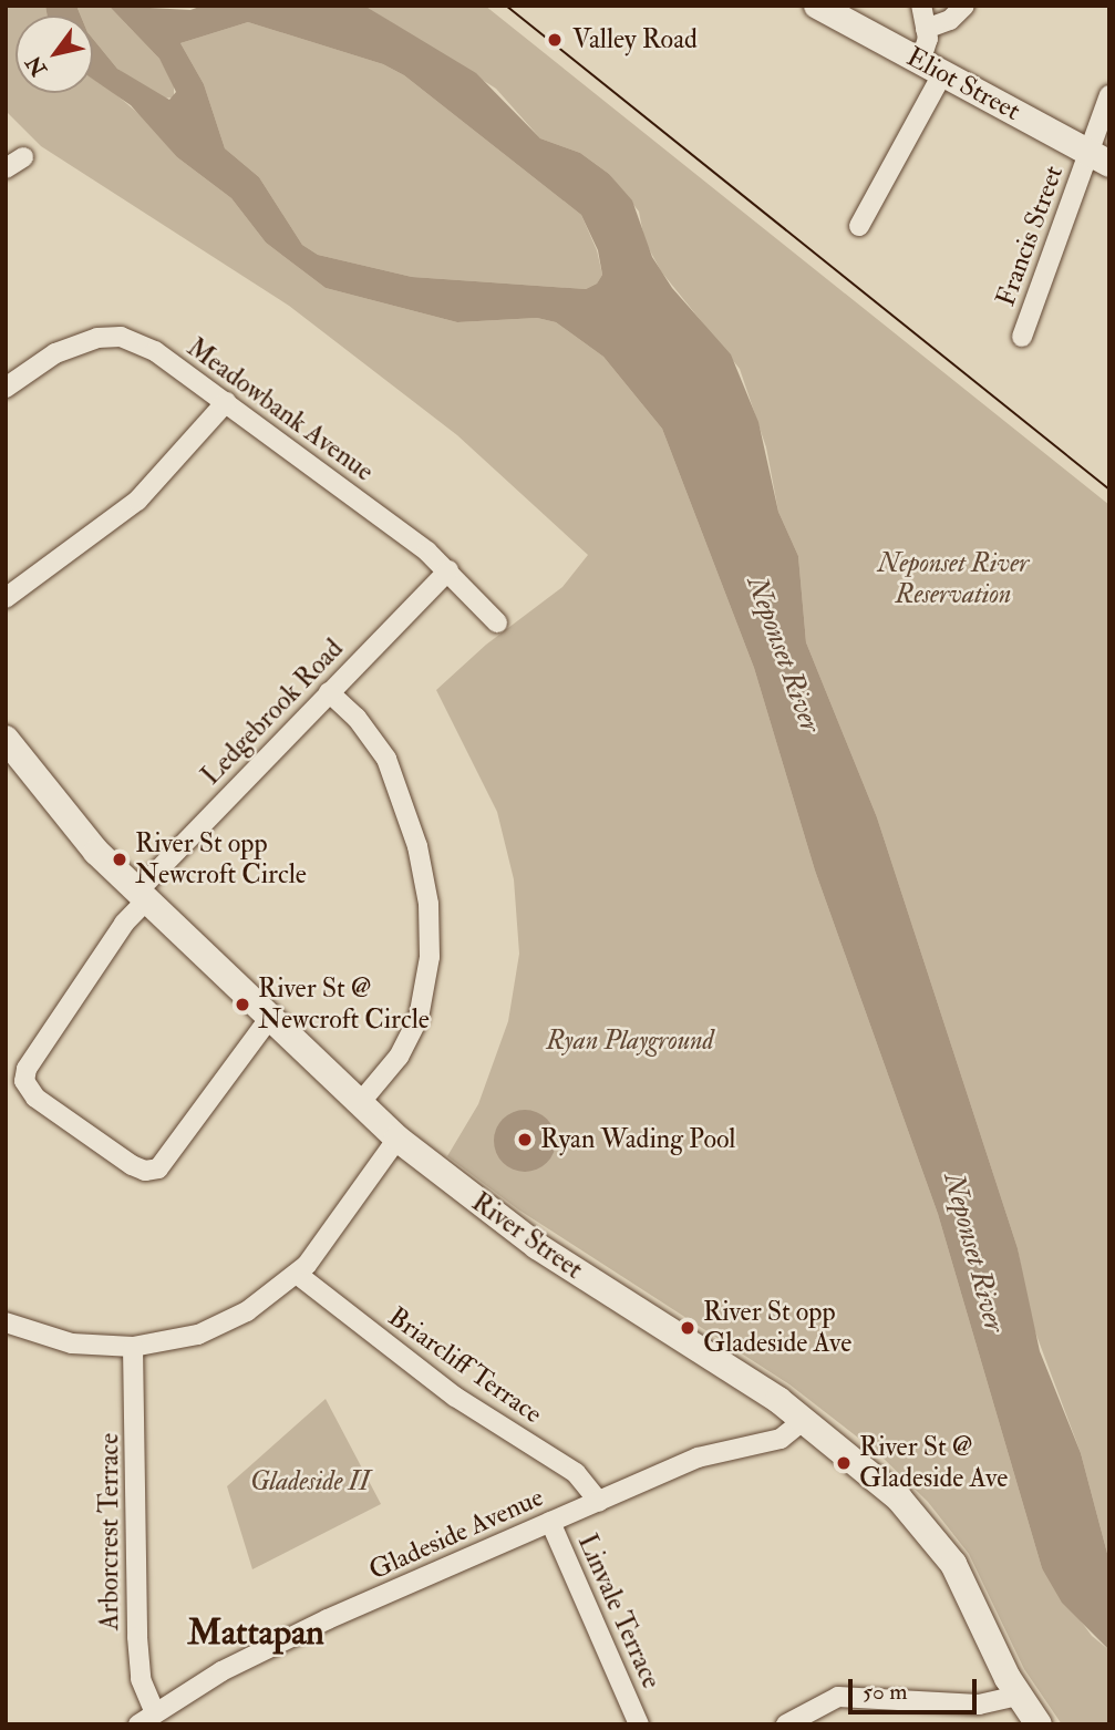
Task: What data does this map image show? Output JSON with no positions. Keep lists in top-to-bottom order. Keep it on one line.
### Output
{"streets":{"main road":["Eliot Street","River Street"],"street":["Francis Street","Meadowbank Avenue","Ledgebrook Road","Briarcliff Terrace","Arborcrest Terrace","Gladeside Avenue","Linvale Terrace"]},"crossings":[["Eliot Street","Francis Street"],["Meadowbank Avenue","Ledgebrook Road"],["Ledgebrook Road","River Street"],["River Street","Gladeside Avenue"],["Briarcliff Terrace","Gladeside Avenue"],["Arborcrest Terrace","Gladeside Avenue"],["Gladeside Avenue","Linvale Terrace"]],"districts":["Mattapan"],"water":["Neponset River"],"parks":["Neponset River Reservation","Ryan Playground","Gladeside II"],"places":["Valley Road","River St opp Newcroft Circle","River St @ Newcroft Circle","Ryan Wading Pool","River St opp Gladeside Ave","River St @ Gladeside Ave"],"scale_bar":"50 m","north":"bottom left"}
